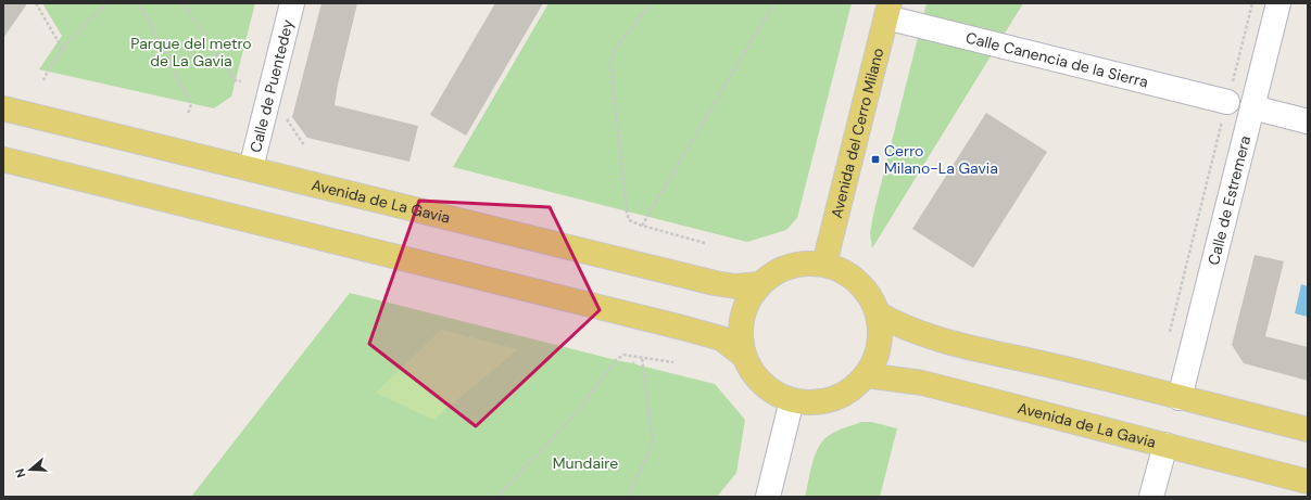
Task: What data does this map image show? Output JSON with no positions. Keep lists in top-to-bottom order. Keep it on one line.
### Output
{"streets":{"main road":["Avenida del Cerro Milano","Avenida de La Gavia"],"street":["Calle Canencia de la Sierra","Calle de Puentedey","Calle de Estremera"]},"crossings":[["Calle Canencia de la Sierra","Avenida del Cerro Milano"],["Calle Canencia de la Sierra","Calle de Estremera"],["Calle de Puentedey","Avenida de La Gavia"],["Avenida del Cerro Milano","Avenida de La Gavia"]],"parks":["Parque del metro de La Gavia","Mundaire"],"places":{"transit":["Cerro Milano-La Gavia"]},"north":"left"}
